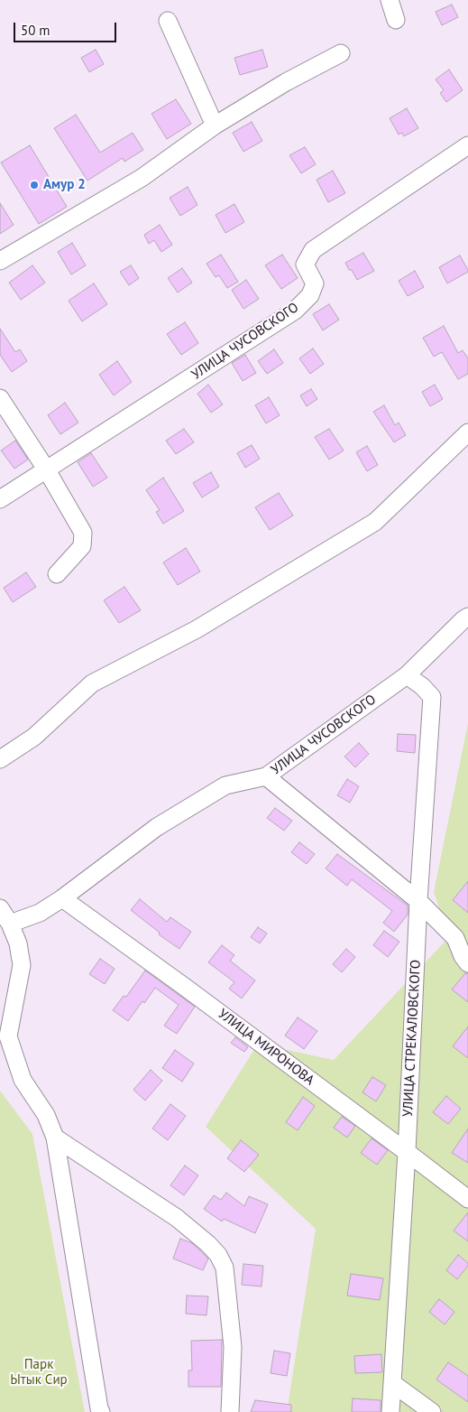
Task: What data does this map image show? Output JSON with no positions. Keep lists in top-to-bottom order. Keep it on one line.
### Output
{"streets":{"street":["УЛИЦА ЧУСОВСКОГО","УЛИЦА СТРЕКАЛОВСКОГО","УЛИЦА МИРОНОВА"]},"crossings":[["УЛИЦА ЧУСОВСКОГО","УЛИЦА СТРЕКАЛОВСКОГО"],["УЛИЦА ЧУСОВСКОГО","УЛИЦА МИРОНОВА"],["УЛИЦА СТРЕКАЛОВСКОГО","УЛИЦА МИРОНОВА"]],"parks":["Парк Ытык Сир"],"places":["Амур 2"],"scale_bar":"50 m"}
